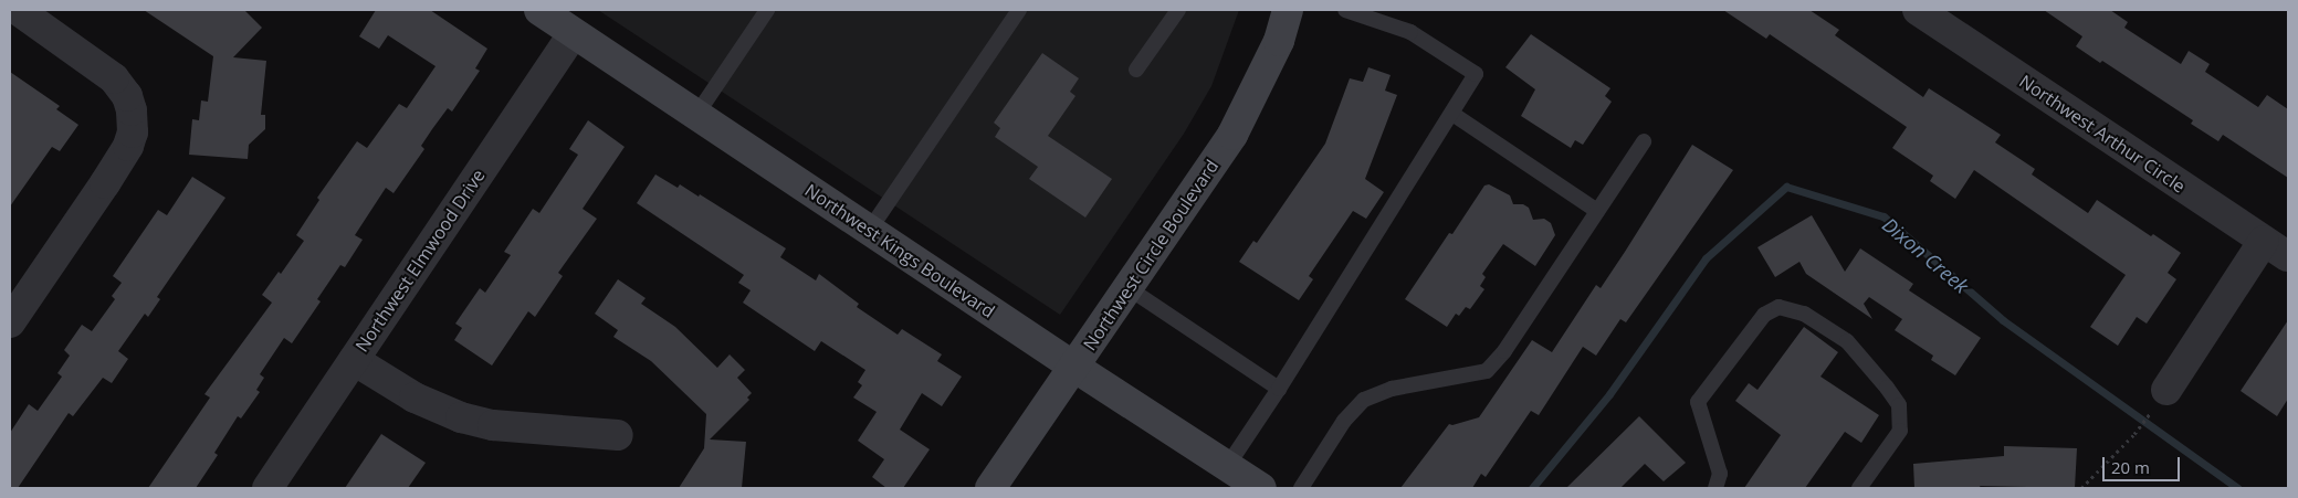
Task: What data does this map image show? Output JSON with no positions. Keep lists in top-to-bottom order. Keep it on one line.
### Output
{"streets":{"main road":["Northwest Kings Boulevard","Northwest Circle Boulevard"],"street":["Northwest Arthur Circle","Northwest Elmwood Drive"]},"crossings":[["Northwest Kings Boulevard","Northwest Circle Boulevard"],["Northwest Kings Boulevard","Northwest Elmwood Drive"]],"water":["Dixon Creek"],"scale_bar":"20 m"}
